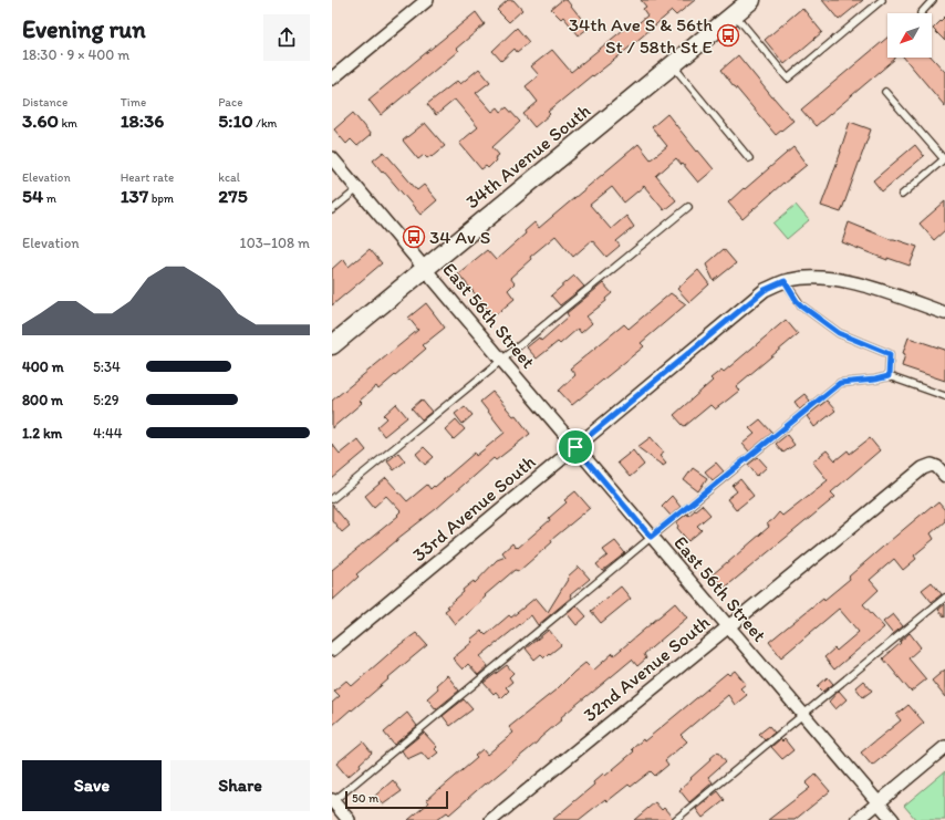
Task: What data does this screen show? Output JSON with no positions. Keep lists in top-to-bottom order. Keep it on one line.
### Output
{"streets":{"street":["34th Avenue South","East 56th Street","33rd Avenue South","32nd Avenue South"]},"crossings":[["34th Avenue South","East 56th Street"],["East 56th Street","33rd Avenue South"],["East 56th Street","32nd Avenue South"]],"places":{"bus stop":["34th Ave S & 56th St / 58th St E","34 Av S"]},"scale_bar":"50 m","north":"bottom left","page":{"heading":["Evening run","18:30 · 9 × 400 m"],"stats":[["Distance","3.60 km"],["Time","18:36"],["Pace","5:10 /km"],["Elevation","54 m"],["Heart rate","137 bpm"],["kcal","275"]],"chart":["Elevation","103–108 m"],"list":[{"name":"400 m","note":"5:34"},{"name":"800 m","note":"5:29"},{"name":"1.2 km","note":"4:44"}],"buttons":["Save","Share"],"scale":"50 m"}}
